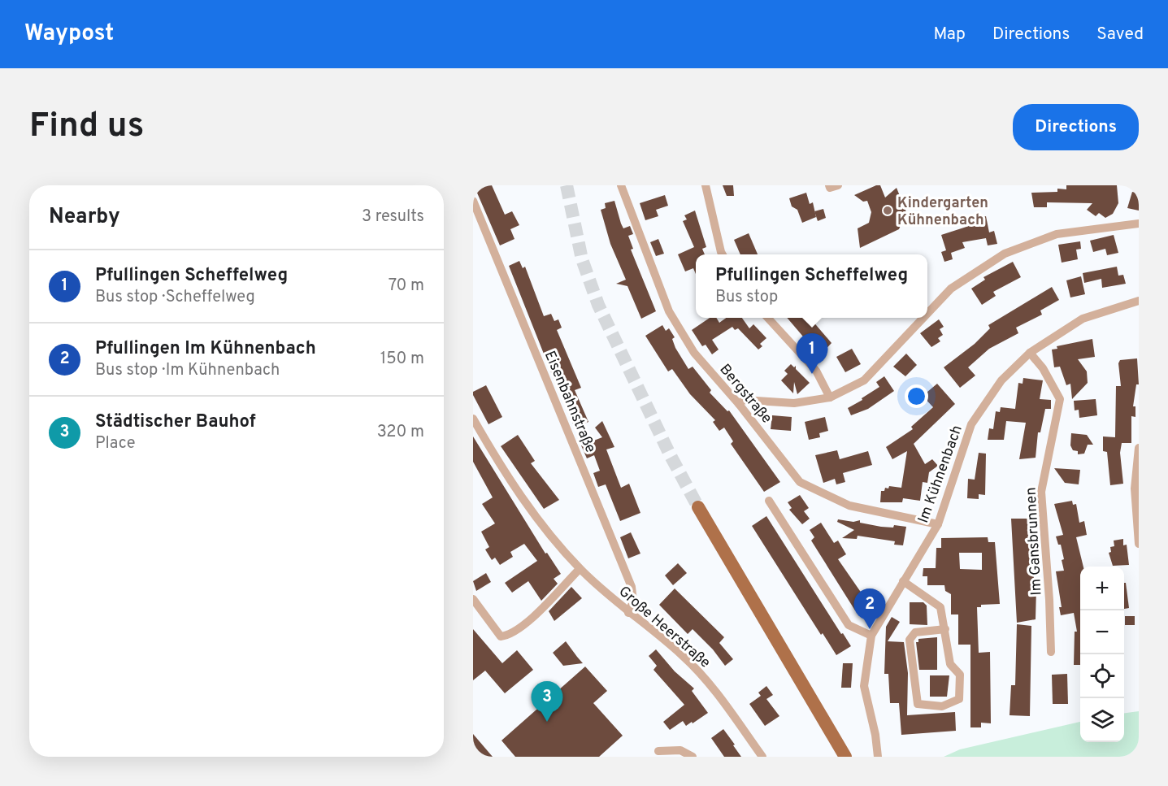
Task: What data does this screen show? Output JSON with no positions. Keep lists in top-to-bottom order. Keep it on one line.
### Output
{"streets":{"street":["Bergstraße","Eisenbahnstraße","Im Kühnenbach","Im Gansbrunnen","Große Heerstraße"]},"crossings":[["Bergstraße","Im Kühnenbach"],["Eisenbahnstraße","Große Heerstraße"],["Im Kühnenbach","Im Gansbrunnen"]],"places":["Kindergarten Kühnenbach"],"page":{"header":"Waypost","nav":["Map","Directions","Saved"],"buttons":"Directions","title":"Find us","heading":["Nearby","3 results"],"list":[{"mark":"1","name":"Pfullingen Scheffelweg","note":"Bus stop · Scheffelweg","value":"70 m"},{"mark":"2","name":"Pfullingen Im Kühnenbach","note":"Bus stop · Im Kühnenbach","value":"150 m"},{"mark":"3","name":"Städtischer Bauhof","note":"Place","value":"320 m"}],"popup":["Pfullingen Scheffelweg","Bus stop"],"pins":["1","2","3"],"map_buttons":["+","−"]}}
